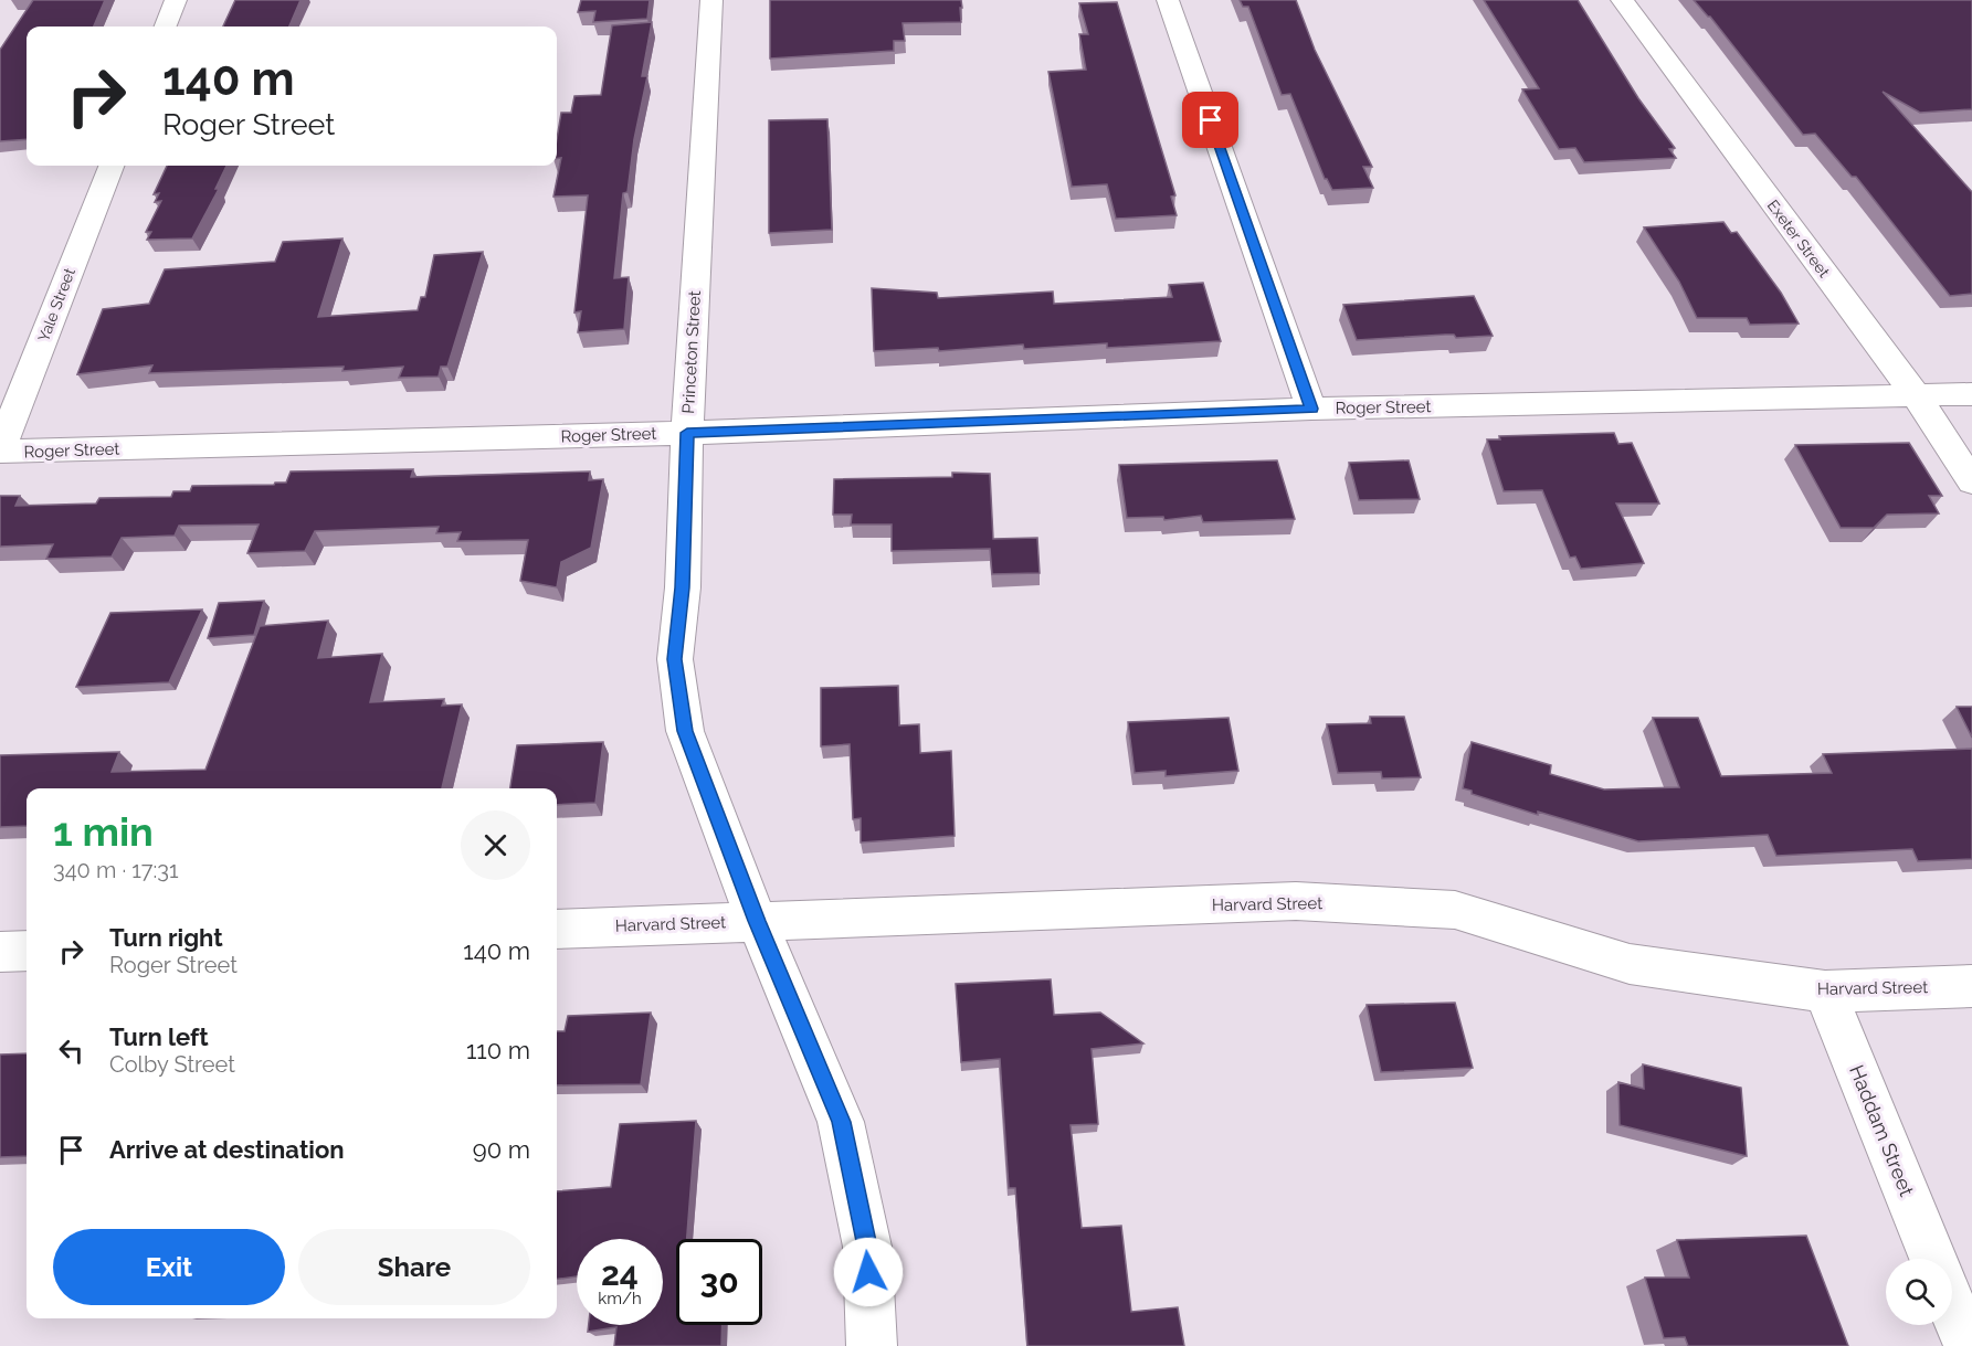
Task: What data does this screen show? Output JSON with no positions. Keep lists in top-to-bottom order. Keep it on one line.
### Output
{"streets":{"street":["Exeter Street","Yale Street","Princeton Street","Roger Street","Harvard Street","Haddam Street"]},"crossings":[["Exeter Street","Roger Street"],["Yale Street","Roger Street"],["Princeton Street","Roger Street"],["Princeton Street","Harvard Street"],["Harvard Street","Haddam Street"]],"page":{"turn":["140 m","Roger Street"],"heading":["1 min","340 m · 17:31"],"list":[{"name":"Turn right","note":"Roger Street","value":"140 m"},{"name":"Turn left","note":"Colby Street","value":"110 m"},{"name":"Arrive at destination","value":"90 m"}],"buttons":["Exit","Share"],"speed":"24 km/h","limit":"30"}}
